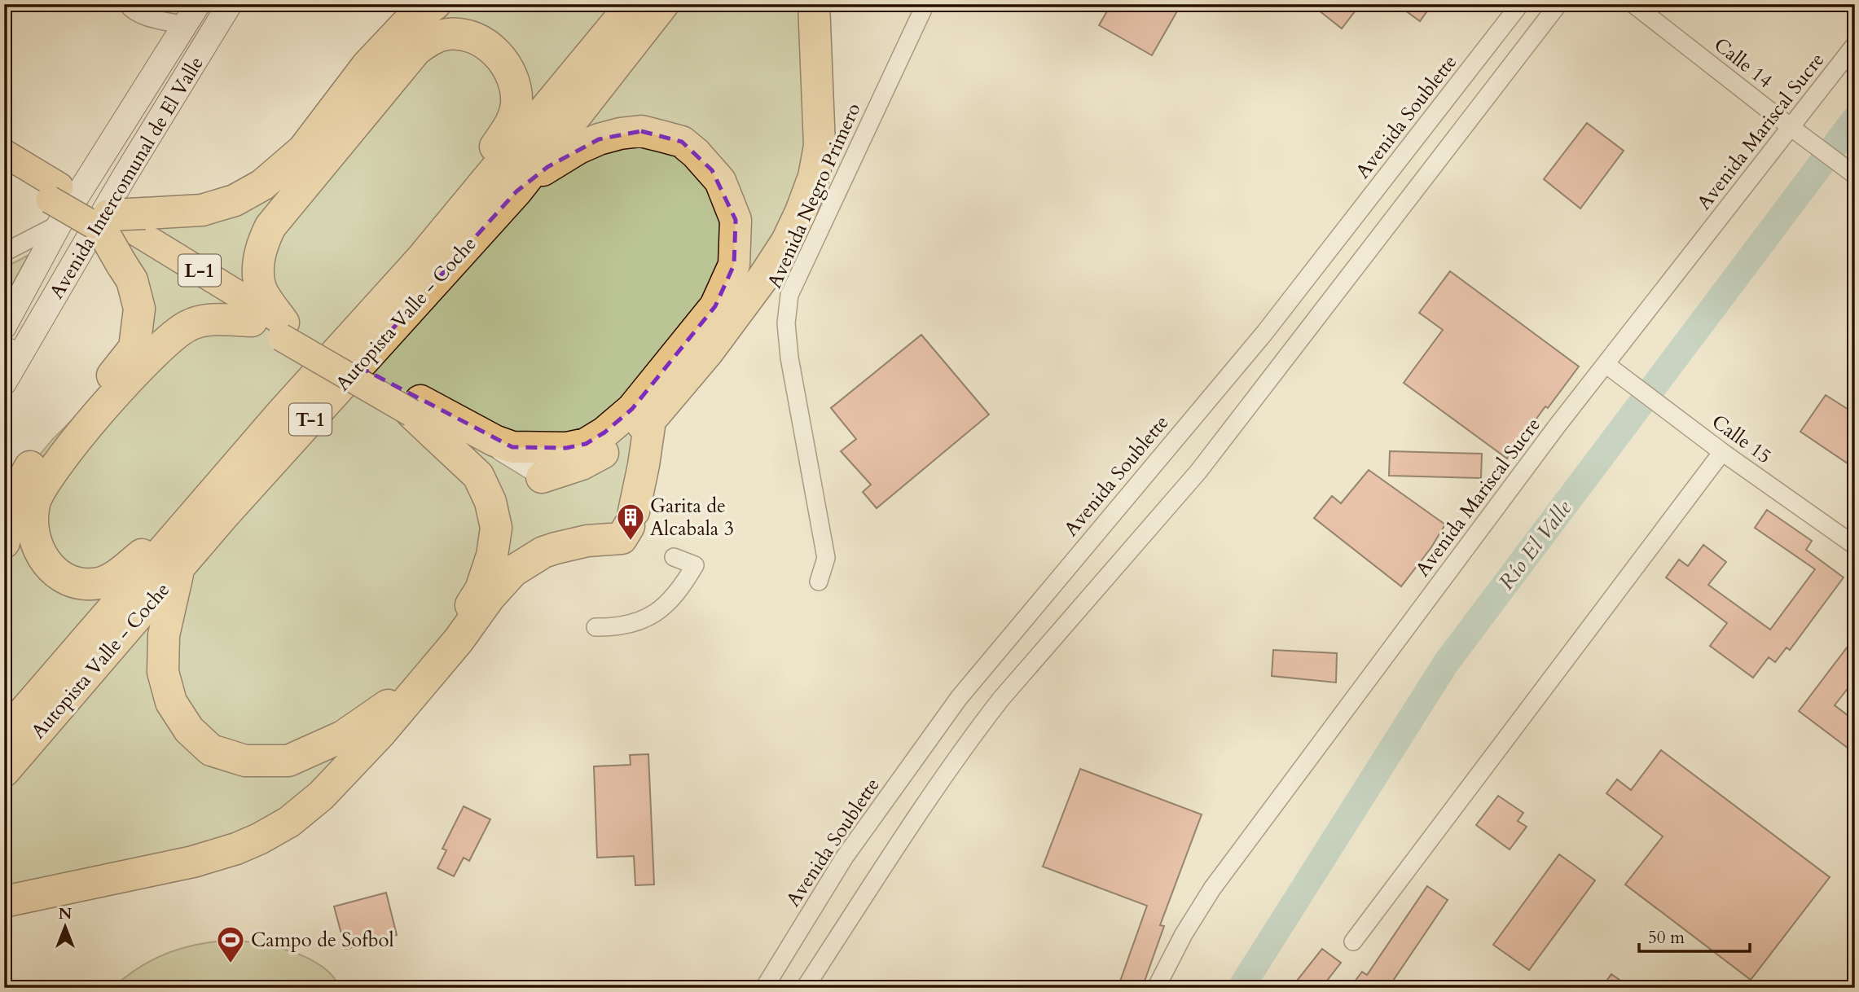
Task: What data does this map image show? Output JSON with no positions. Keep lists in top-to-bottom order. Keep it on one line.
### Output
{"streets":{"highway":["Autopista Valle - Coche","T-1"],"main road":["Avenida Intercomunal de El Valle","L-1"],"street":["Calle 14","Avenida Soublette","Avenida Mariscal Sucre","Avenida Negro Primero","Calle 15"]},"crossings":[["Calle 14","Avenida Mariscal Sucre"],["Avenida Mariscal Sucre","Calle 15"],["Avenida Intercomunal de El Valle","L-1"]],"water":["Río El Valle"],"places":{"building":["Garita de Alcabala 3"],"sports":["Campo de Sofbol"]},"scale_bar":"50 m","north":"top"}
